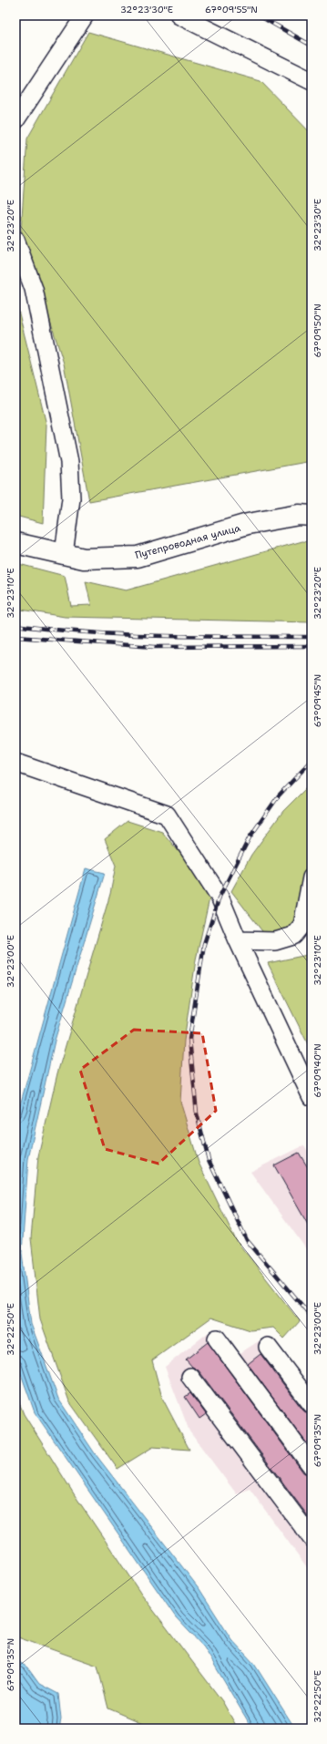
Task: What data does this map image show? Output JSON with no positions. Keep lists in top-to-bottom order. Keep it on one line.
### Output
{"streets":{"main road":["Путепроводная улица"]},"coordinates":["32°23'30\"E","67°09'55\"N","32°23'20\"E","67°09'50\"N","32°23'10\"E","67°09'45\"N","32°23'00\"E","67°09'40\"N","32°22'50\"E","67°09'35\"N"]}
